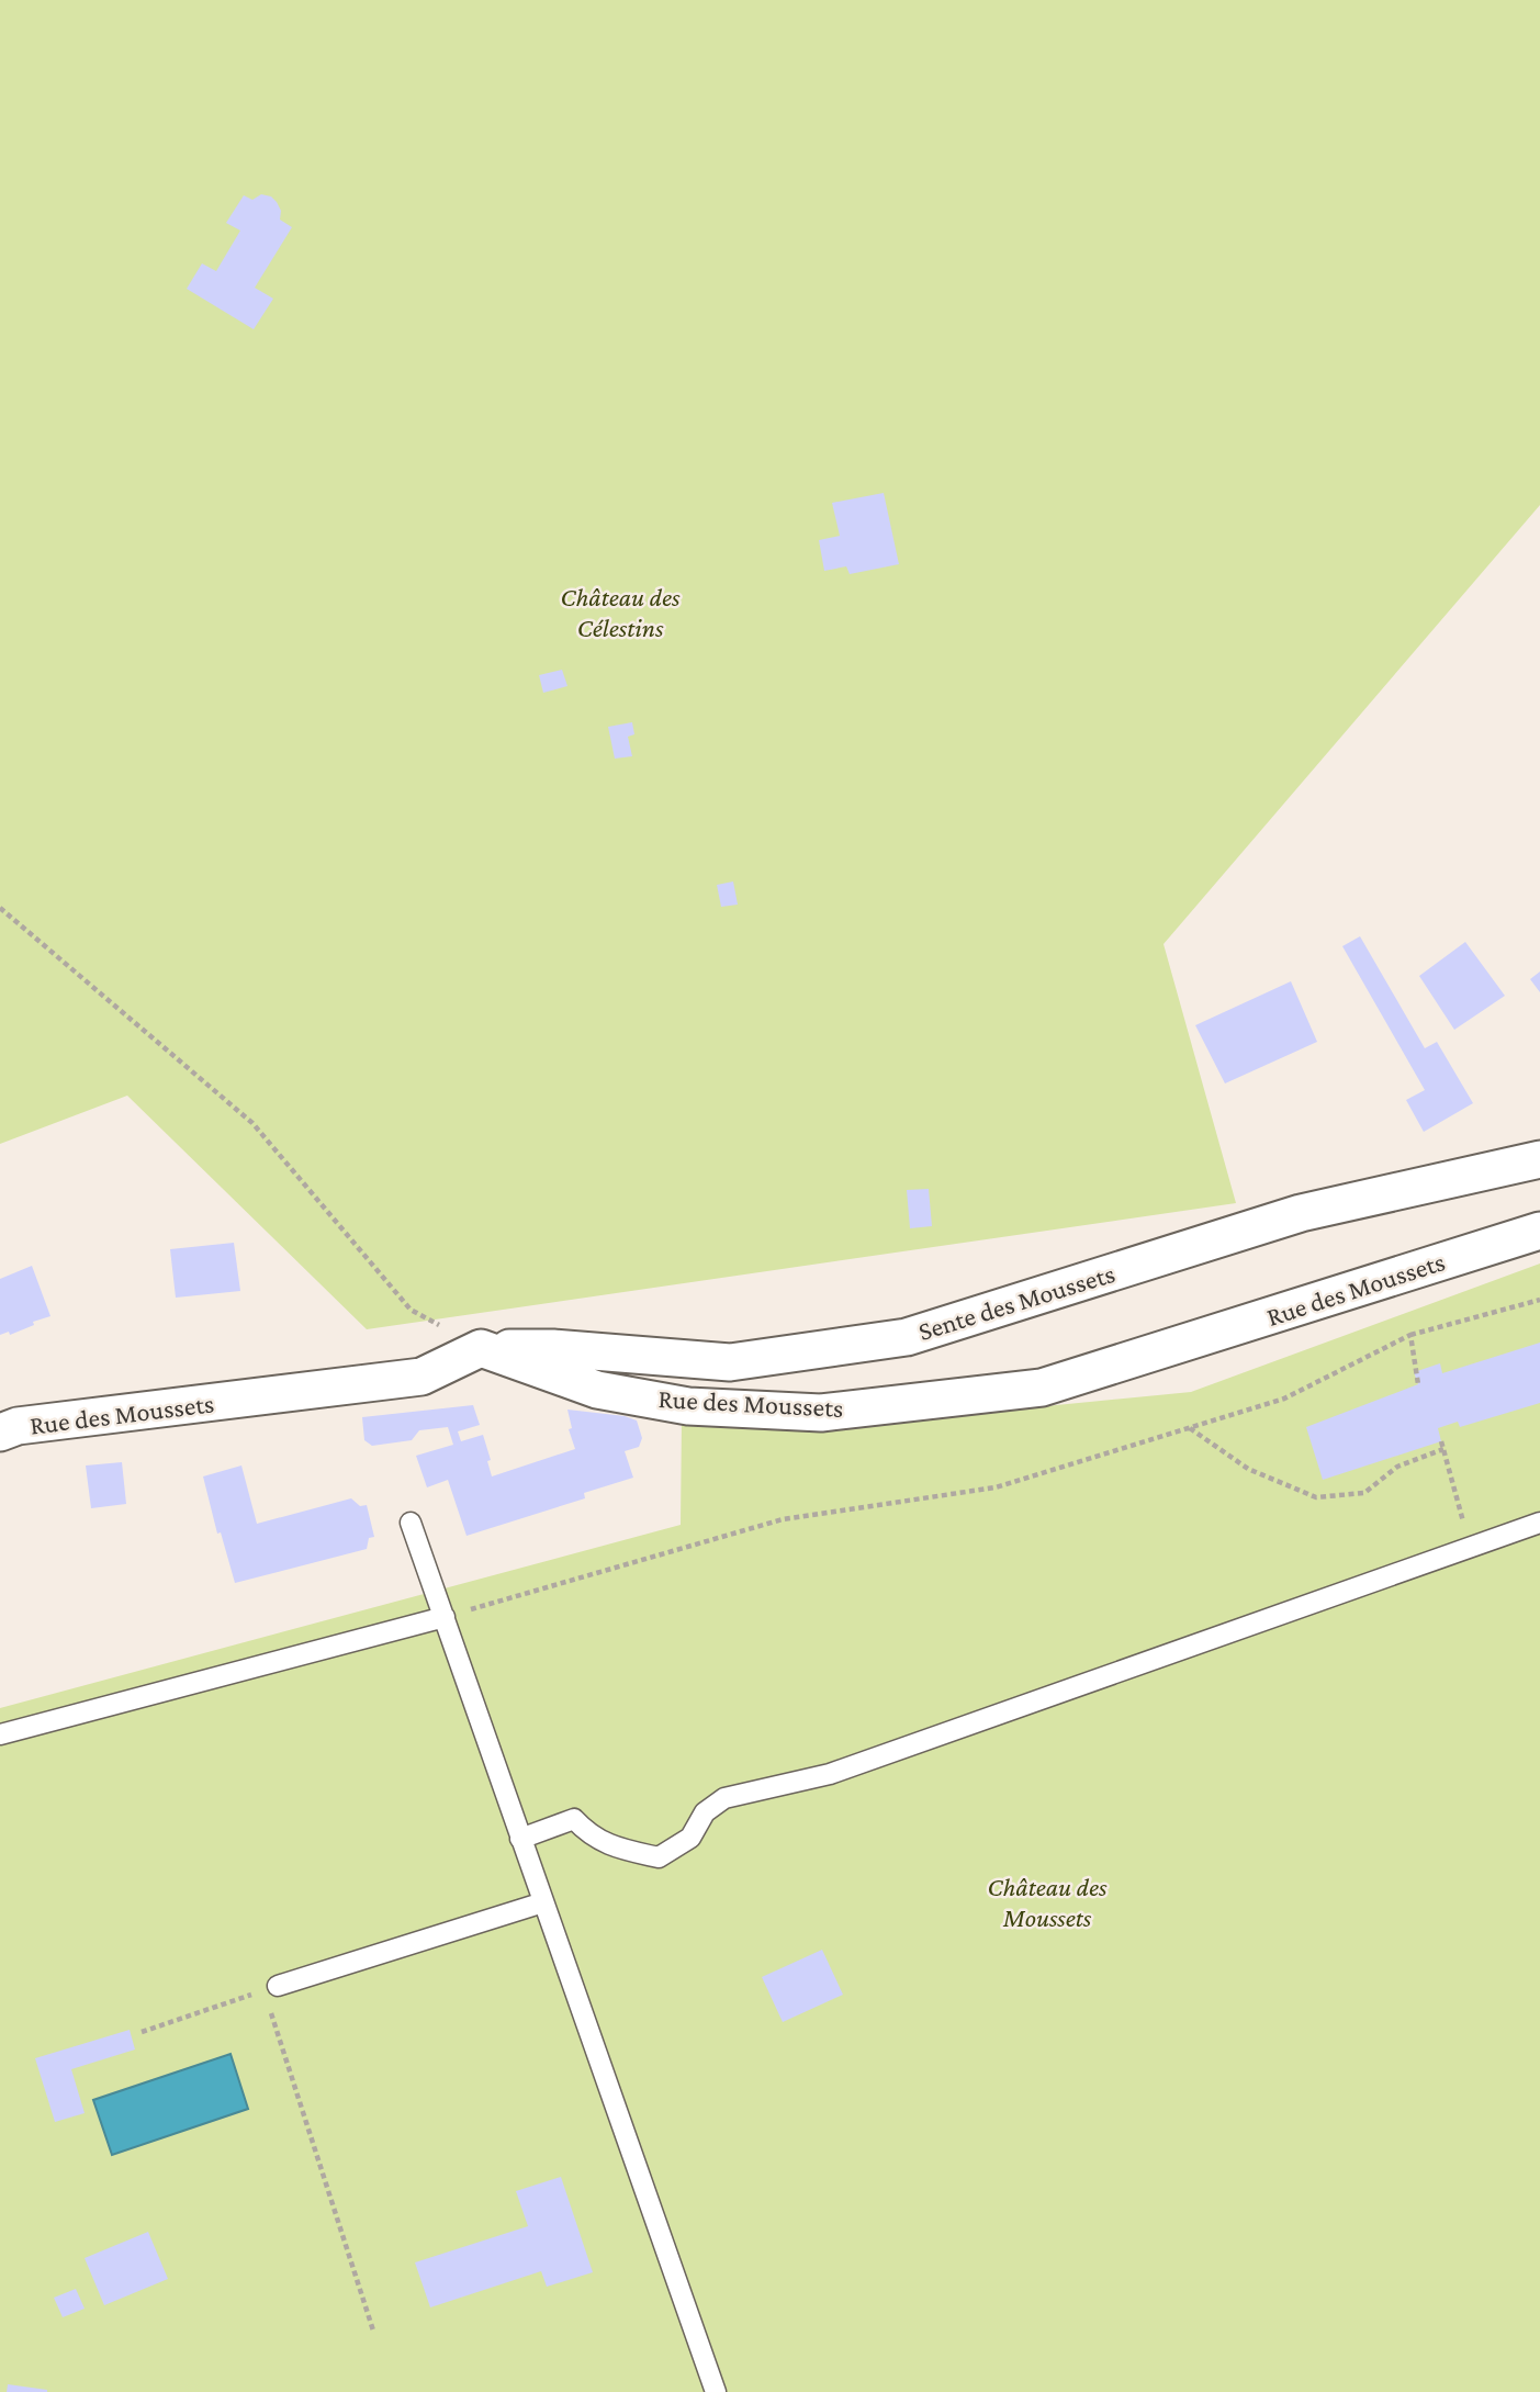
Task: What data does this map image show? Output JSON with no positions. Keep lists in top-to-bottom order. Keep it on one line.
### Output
{"streets":{"street":["Rue des Moussets","Sente des Moussets"]},"crossings":[["Rue des Moussets","Sente des Moussets"]],"parks":["Château des Célestins","Château des Moussets"]}
